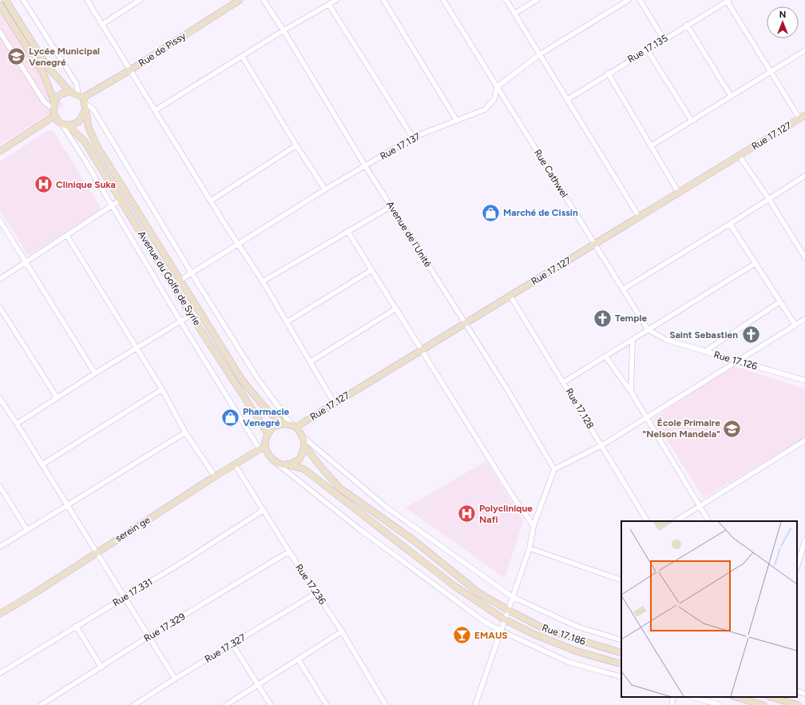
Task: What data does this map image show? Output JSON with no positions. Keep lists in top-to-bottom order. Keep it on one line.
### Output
{"streets":{"main road":["Rue de Pissy","Rue 17.127","Avenue du Golfe de Syrie","serein ge","Rue 17.186"],"street":["Rue 17.135","Rue 17.137","Rue Cathwel","Avenue de l´Unité","Rue 17.126","Rue 17.128","Rue 17.236","Rue 17.331","Rue 17.329","Rue 17.327"]},"crossings":[["Rue de Pissy","Avenue du Golfe de Syrie"],["Rue 17.127","Rue Cathwel"],["Rue 17.127","Avenue de l´Unité"],["Rue 17.127","Avenue du Golfe de Syrie"],["Rue 17.127","Rue 17.128"],["Rue 17.127","serein ge"],["Rue 17.127","Rue 17.186"],["Rue 17.137","Rue Cathwel"],["Rue 17.137","Avenue de l´Unité"],["Rue Cathwel","Rue 17.126"],["Avenue du Golfe de Syrie","serein ge"],["Avenue du Golfe de Syrie","Rue 17.186"],["serein ge","Rue 17.236"],["serein ge","Rue 17.186"],["Rue 17.236","Rue 17.331"],["Rue 17.236","Rue 17.329"],["Rue 17.236","Rue 17.327"]],"places":{"school or university":["Lycée Municipal Venegré","École Primaire \"Nelson Mandela\""],"hospital":["Clinique Suka","Polyclinique Nafi"],"shop":["Marché de Cissin","Pharmacie Venegré"],"church":["Temple","Saint Sebastien"],"bar":["EMAUS"]},"north":"top"}
